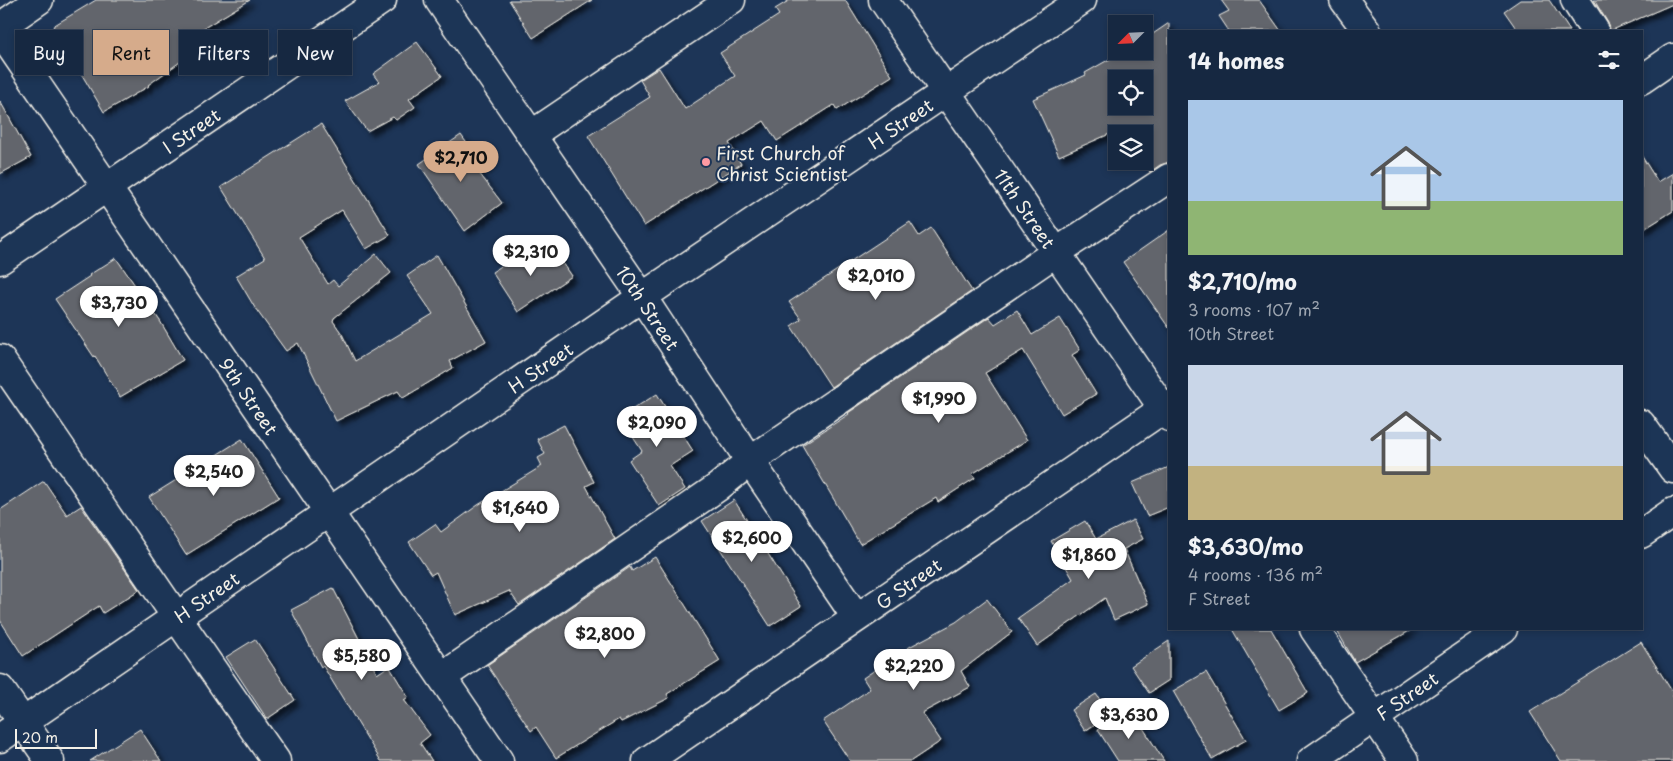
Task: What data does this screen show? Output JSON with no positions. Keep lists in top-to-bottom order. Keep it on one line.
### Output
{"streets":{"street":["H Street","I Street","11th Street","10th Street","9th Street","G Street","F Street"]},"crossings":[["H Street","11th Street"],["H Street","10th Street"],["H Street","9th Street"],["I Street","9th Street"],["11th Street","G Street"],["10th Street","G Street"]],"places":["First Church of Christ Scientist"],"scale_bar":"20 m","north":"bottom left","page":{"chip":["Buy","Rent","Filters","New"],"heading":"14 homes","list":[{"name":"$2,710/mo","note":"3 rooms · 107 m² · 10th Street"},{"name":"$3,630/mo","note":"4 rooms · 136 m² · F Street"}],"price":["$2,710","$2,310","$2,010","$3,730","$1,990","$2,090","$2,540","$1,640","$2,600","$1,860","$2,800","$5,580","$2,220","$3,630"],"scale":"20 m"}}
